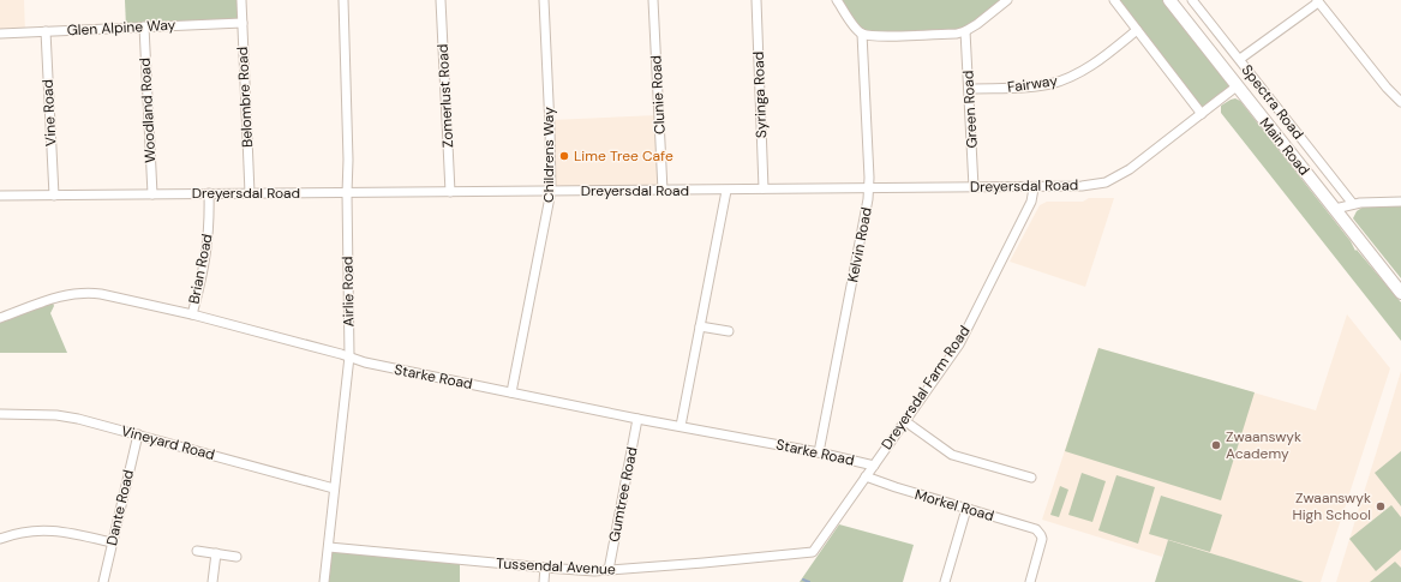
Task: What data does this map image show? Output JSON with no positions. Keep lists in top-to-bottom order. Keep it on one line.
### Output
{"streets":{"main road":["Main Road"],"street":["Glen Alpine Way","Fairway","Clunie Road","Syringa Road","Zomerlust Road","Belombre Road","Spectra Road","Green Road","Woodland Road","Vine Road","Childrens Way","Dreyersdal Road","Kelvin Road","Brian Road","Airlie Road","Starke Road","Dreyersdal Farm Road","Vineyard Road","Gumtree Road","Morkel Road","Dante Road","Tussendal Avenue"]},"crossings":[["Glen Alpine Way","Belombre Road"],["Glen Alpine Way","Woodland Road"],["Glen Alpine Way","Vine Road"],["Fairway","Green Road"],["Clunie Road","Dreyersdal Road"],["Syringa Road","Dreyersdal Road"],["Zomerlust Road","Dreyersdal Road"],["Belombre Road","Dreyersdal Road"],["Green Road","Dreyersdal Road"],["Woodland Road","Dreyersdal Road"],["Vine Road","Dreyersdal Road"],["Main Road","Dreyersdal Road"],["Childrens Way","Dreyersdal Road"],["Childrens Way","Starke Road"],["Dreyersdal Road","Kelvin Road"],["Dreyersdal Road","Brian Road"],["Dreyersdal Road","Airlie Road"],["Dreyersdal Road","Dreyersdal Farm Road"],["Kelvin Road","Starke Road"],["Brian Road","Starke Road"],["Airlie Road","Starke Road"],["Airlie Road","Vineyard Road"],["Airlie Road","Tussendal Avenue"],["Starke Road","Dreyersdal Farm Road"],["Starke Road","Gumtree Road"],["Dreyersdal Farm Road","Morkel Road"],["Dreyersdal Farm Road","Tussendal Avenue"],["Vineyard Road","Dante Road"],["Gumtree Road","Tussendal Avenue"]],"places":["Lime Tree Cafe","Zwaanswyk Academy","Zwaanswyk High School"]}
